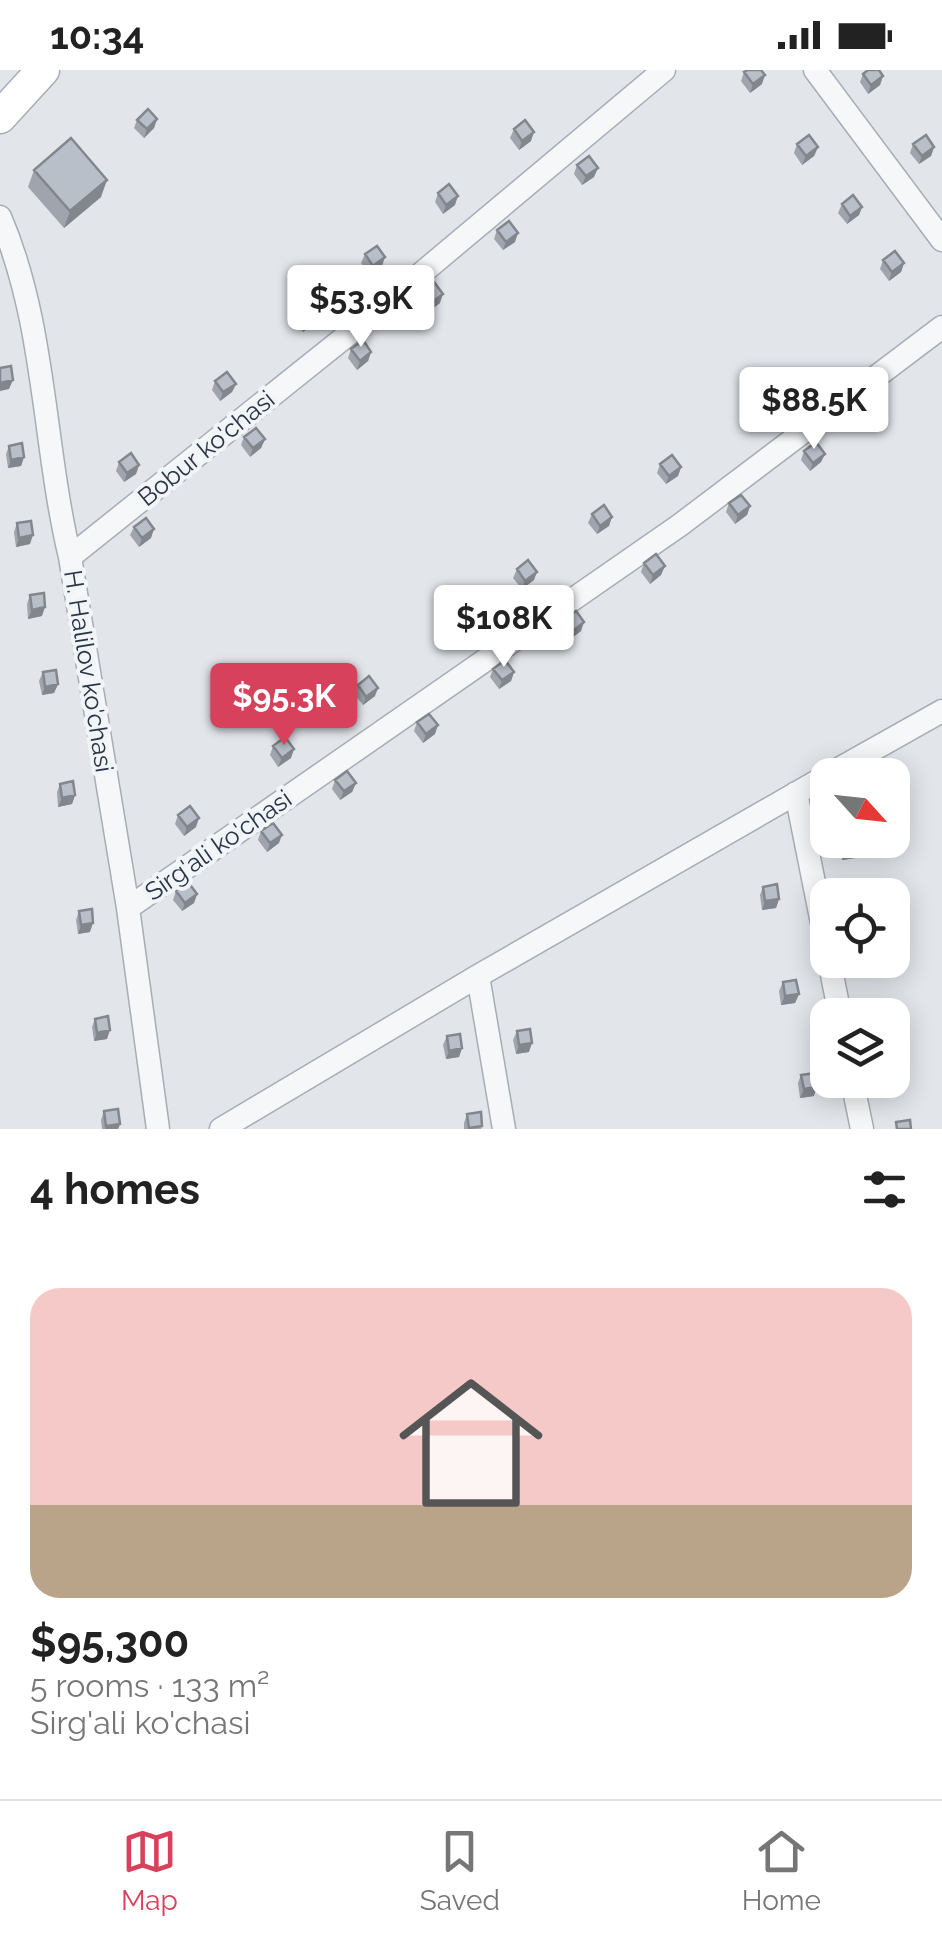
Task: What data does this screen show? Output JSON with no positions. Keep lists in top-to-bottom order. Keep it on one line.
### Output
{"streets":{"street":["Bobur ko'chasi","H. Halilov ko'chasi","Sirg'ali ko'chasi"]},"crossings":[["Bobur ko'chasi","H. Halilov ko'chasi"],["H. Halilov ko'chasi","Sirg'ali ko'chasi"]],"north":"bottom right","page":{"status":"10:34","price":["$53.9K","$88.5K","$108K","$95.3K"],"heading":"4 homes","list":[{"name":"$95,300","note":"5 rooms · 133 m² · Sirg'ali ko'chasi"}],"tabs":["Map","Saved","Home"]}}
